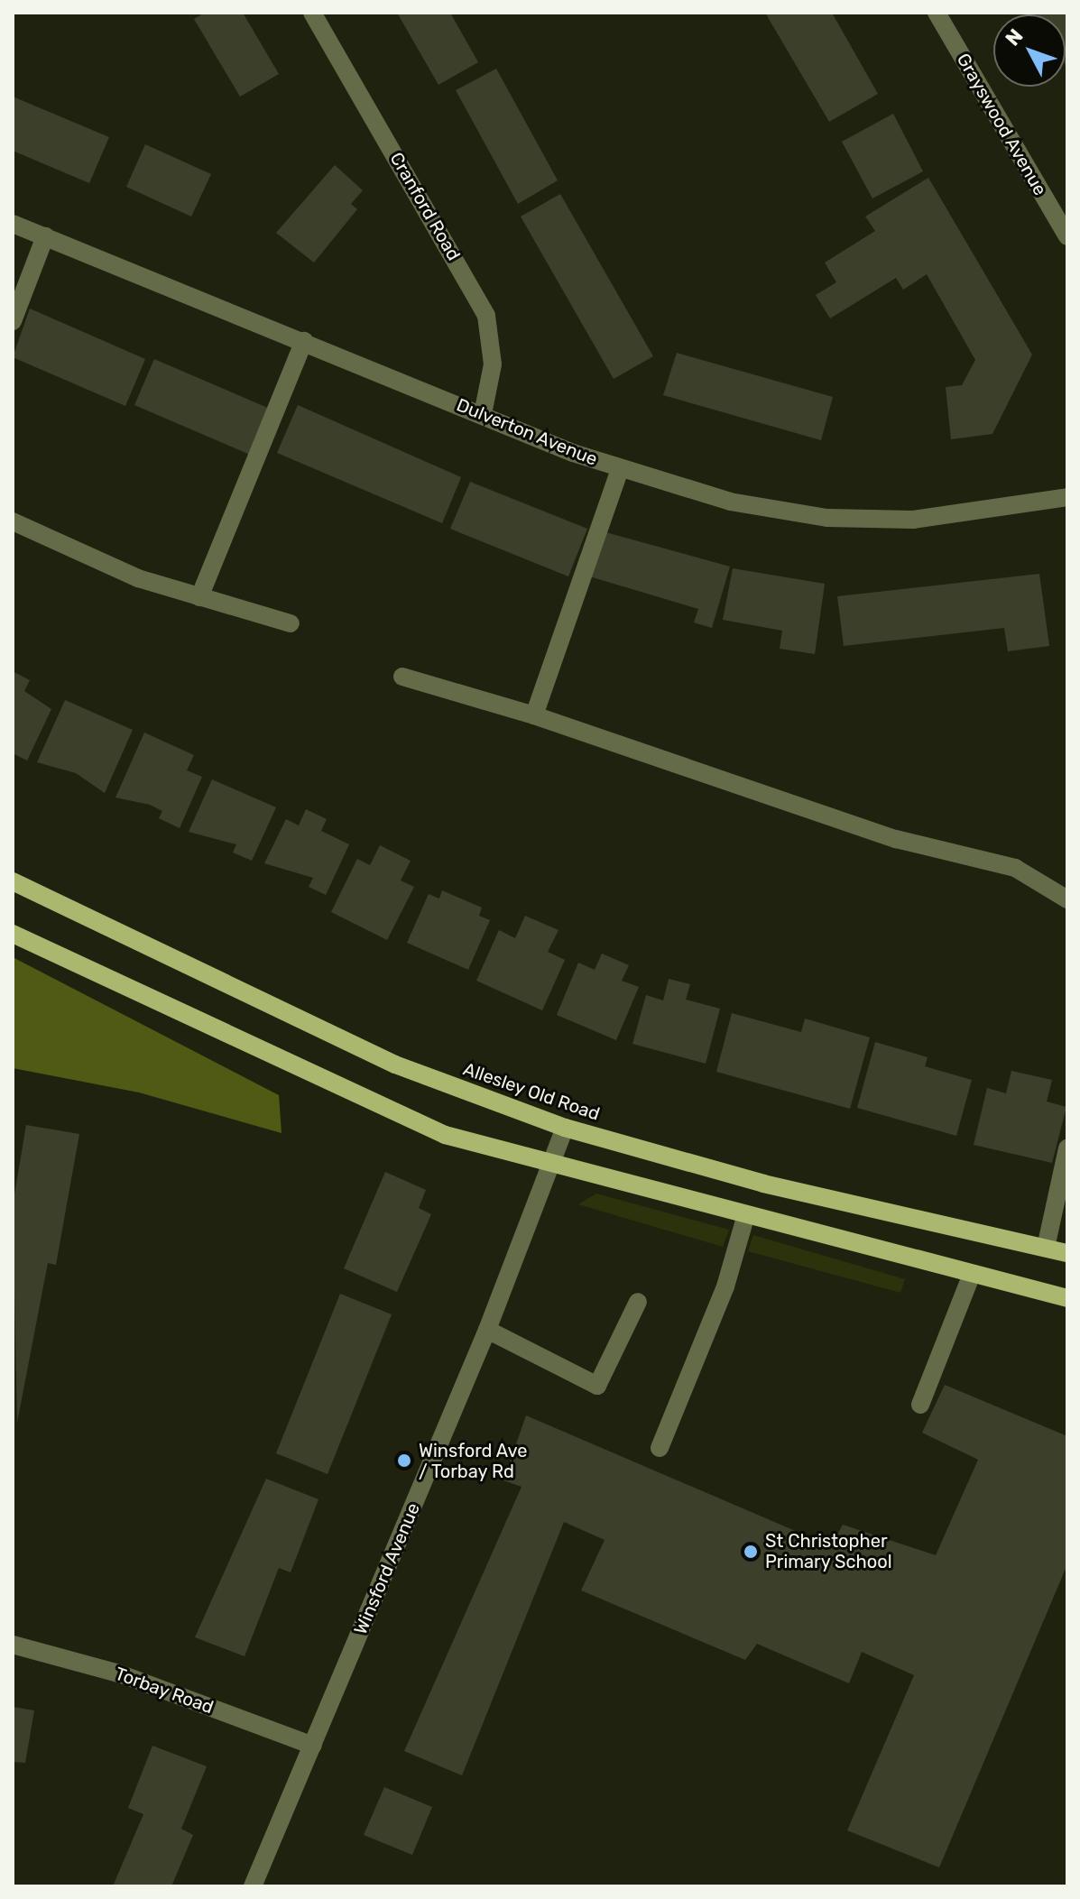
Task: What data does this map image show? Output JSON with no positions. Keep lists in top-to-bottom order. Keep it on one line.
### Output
{"streets":{"main road":["Allesley Old Road"],"street":["Grayswood Avenue","Cranford Road","Dulverton Avenue","Winsford Avenue","Torbay Road"]},"crossings":[["Cranford Road","Dulverton Avenue"],["Allesley Old Road","Winsford Avenue"],["Winsford Avenue","Torbay Road"]],"places":["Winsford Ave / Torbay Rd","St Christopher Primary School"],"north":"top left"}
